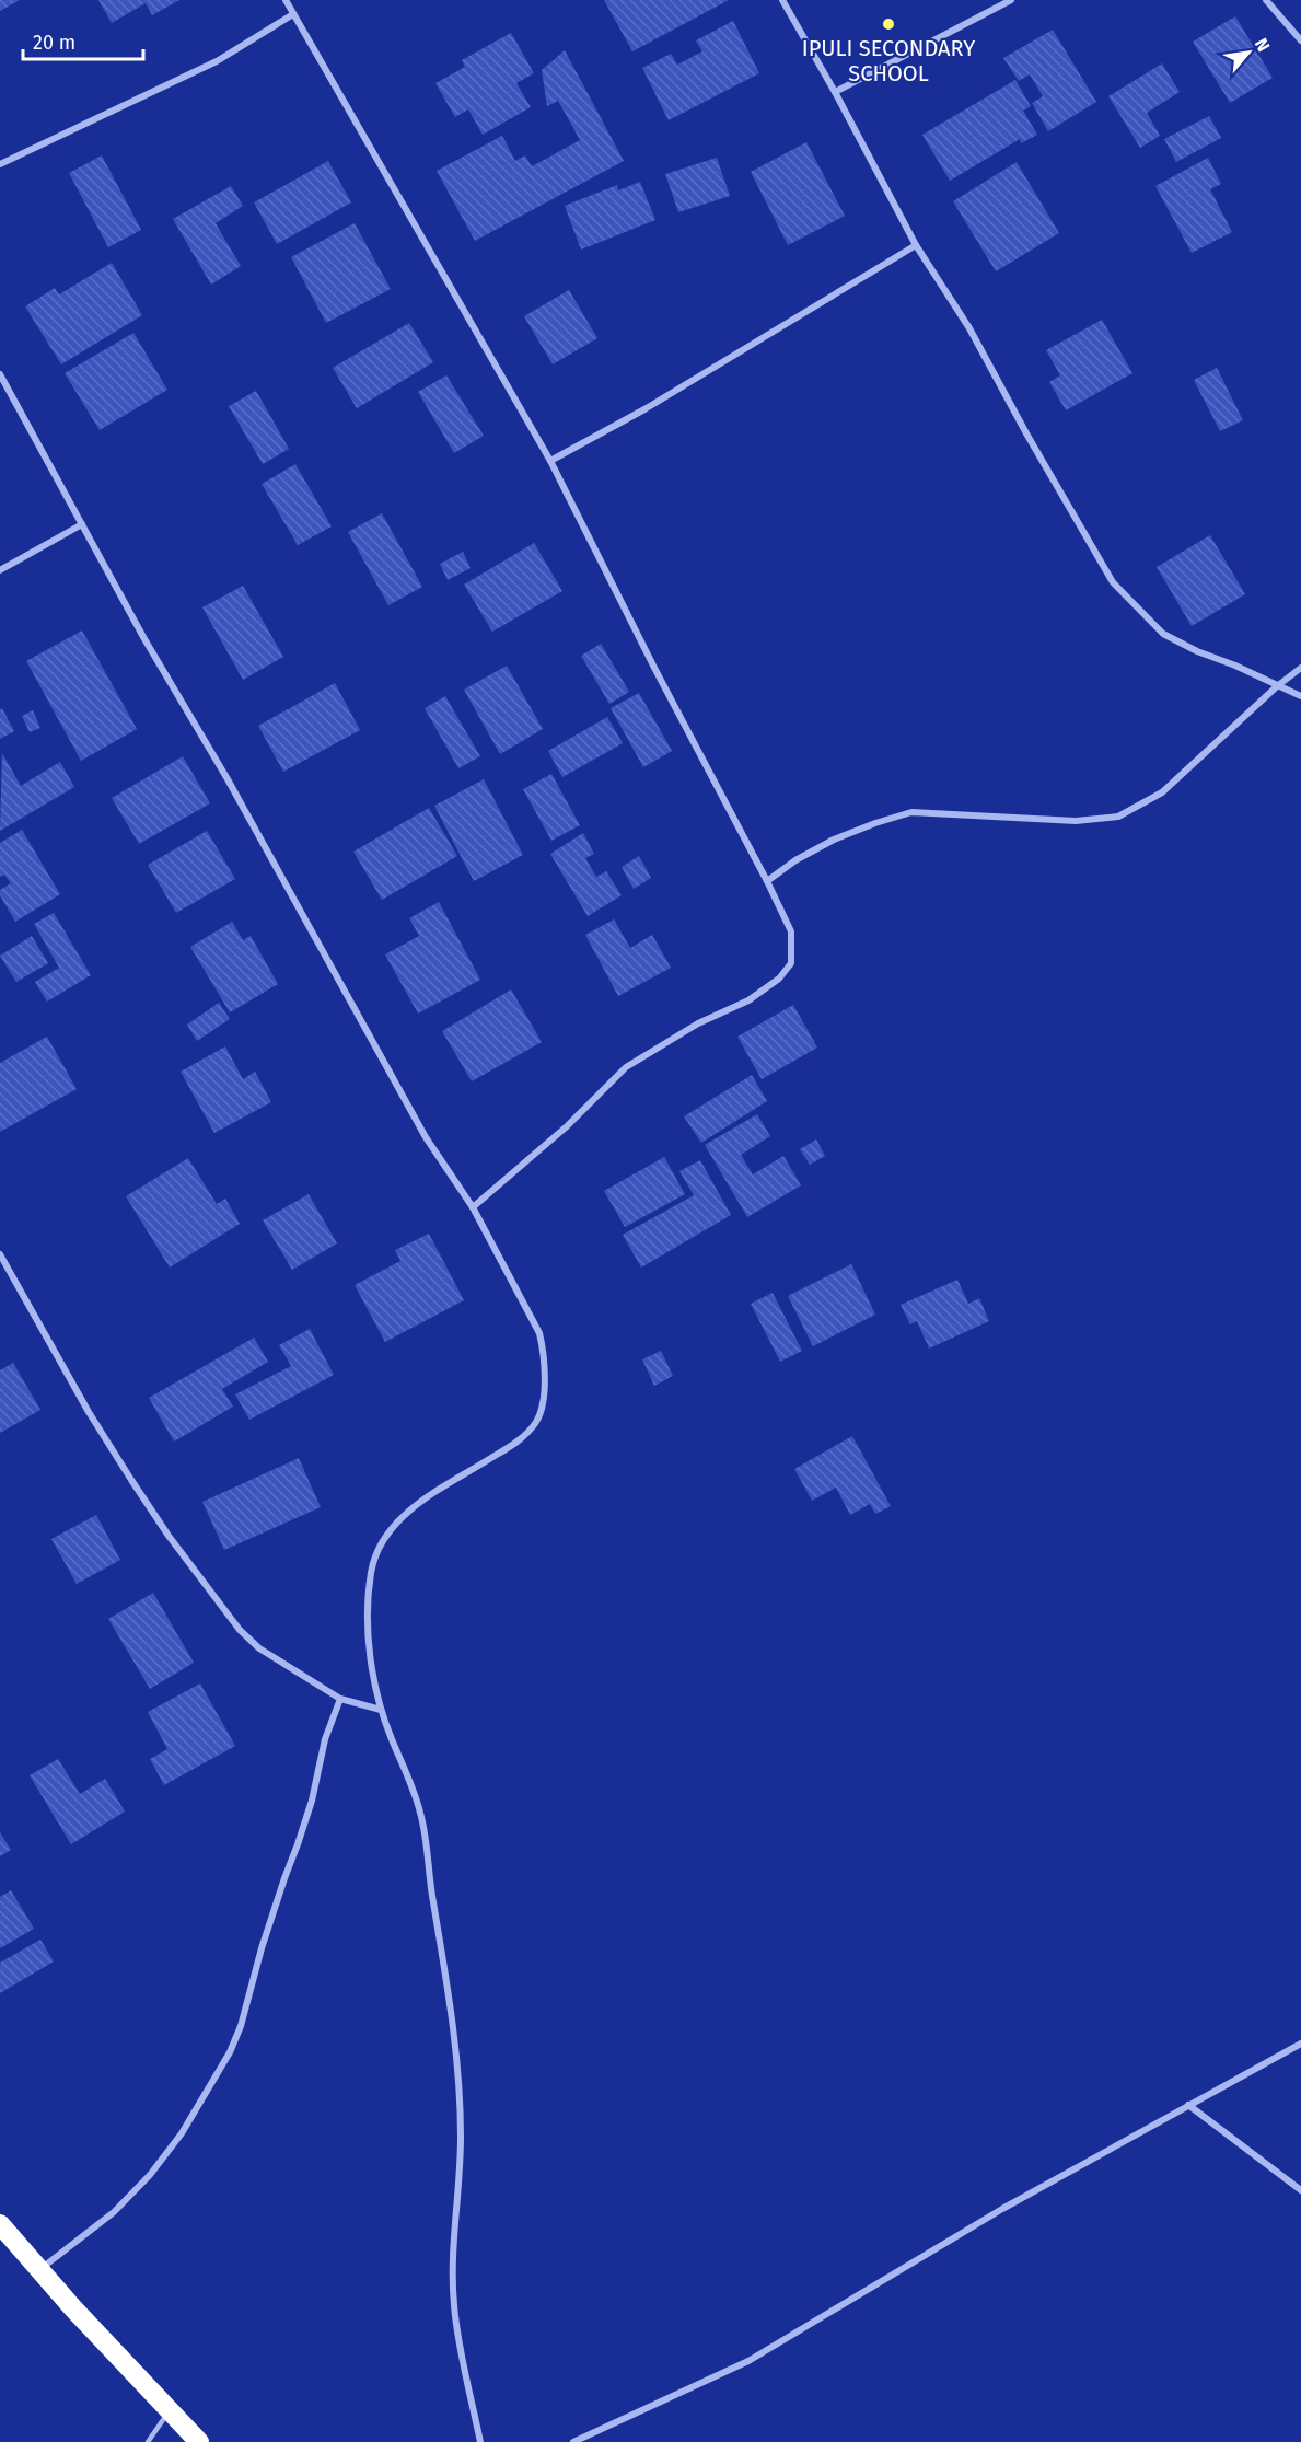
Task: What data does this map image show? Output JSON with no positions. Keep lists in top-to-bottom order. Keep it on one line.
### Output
{"places":["IPULI SECONDARY SCHOOL"],"scale_bar":"20 m","north":"top right"}
